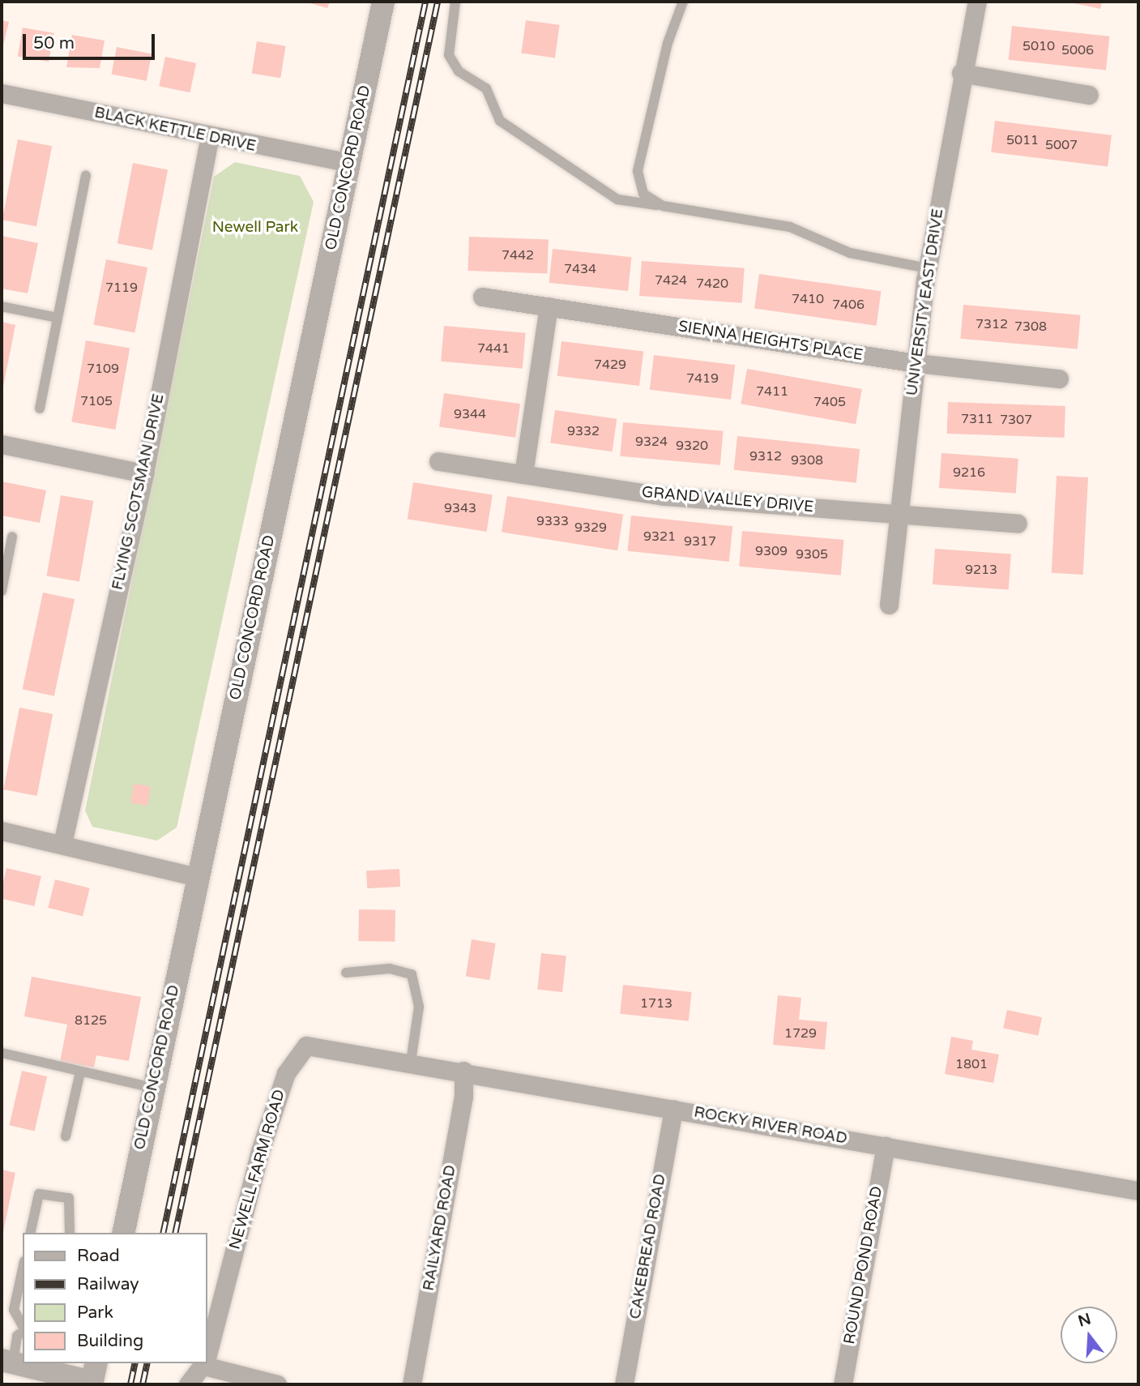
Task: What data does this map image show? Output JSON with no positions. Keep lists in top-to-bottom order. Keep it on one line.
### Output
{"streets":{"street":["BLACK KETTLE DRIVE","OLD CONCORD ROAD","UNIVERSITY EAST DRIVE","SIENNA HEIGHTS PLACE","FLYING SCOTSMAN DRIVE","GRAND VALLEY DRIVE","ROCKY RIVER ROAD","NEWELL FARM ROAD","RAILYARD ROAD","CAKEBREAD ROAD","ROUND POND ROAD"]},"crossings":[["BLACK KETTLE DRIVE","OLD CONCORD ROAD"],["BLACK KETTLE DRIVE","FLYING SCOTSMAN DRIVE"],["UNIVERSITY EAST DRIVE","SIENNA HEIGHTS PLACE"],["UNIVERSITY EAST DRIVE","GRAND VALLEY DRIVE"],["ROCKY RIVER ROAD","NEWELL FARM ROAD"],["ROCKY RIVER ROAD","RAILYARD ROAD"],["ROCKY RIVER ROAD","CAKEBREAD ROAD"],["ROCKY RIVER ROAD","ROUND POND ROAD"]],"parks":["Newell Park"],"house_numbers":["5010","5006","5011","5007","7442","7434","7424","7420","7119","7410","7406","7312","7308","7441","7429","7109","7419","7411","7105","7405","9344","7311","7307","9332","9324","9320","9312","9308","9216","9343","9333","9329","9321","9317","9309","9305","9213","1713","8125","1729","1801"],"legend":["Road","Railway","Park","Building"],"scale_bar":"50 m","north":"top"}
